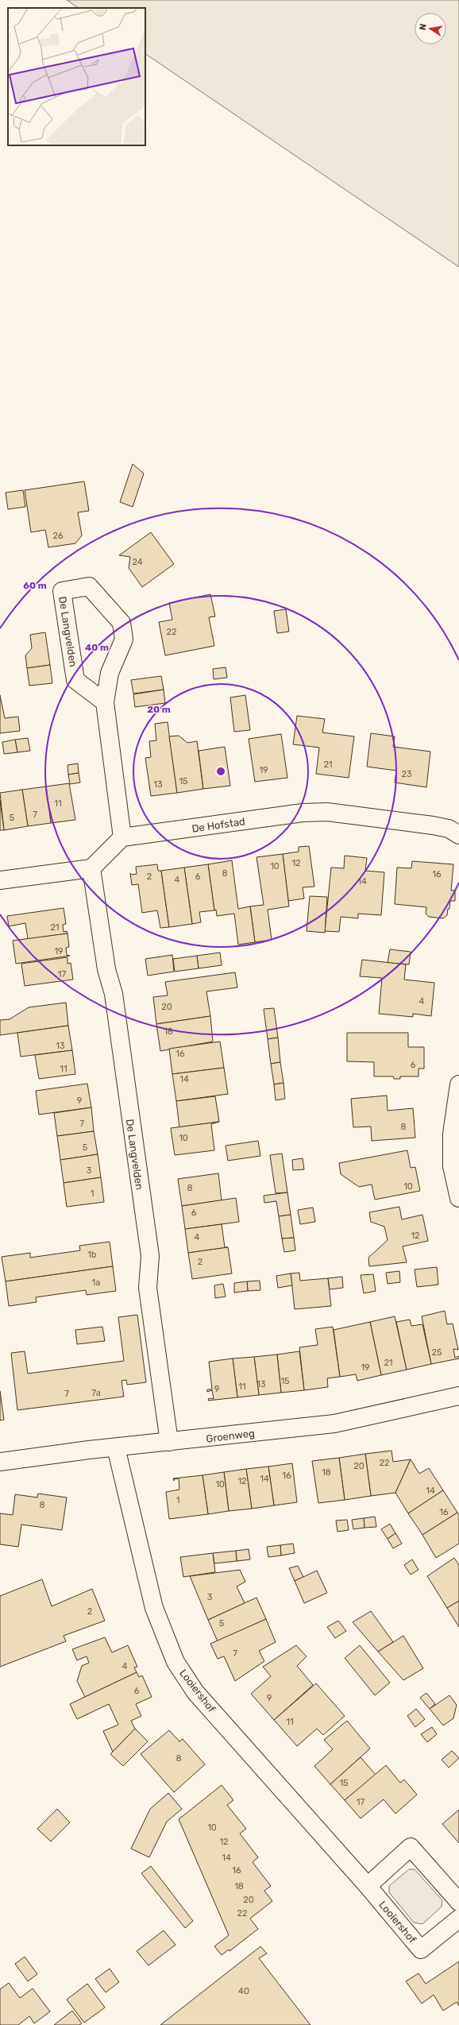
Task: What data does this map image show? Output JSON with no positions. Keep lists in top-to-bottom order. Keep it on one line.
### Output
{"streets":{"street":["De Langvelden","De Hofstad","Groenweg","Looiershof"]},"crossings":[["De Langvelden","De Hofstad"],["De Langvelden","Groenweg"],["Groenweg","Looiershof"]],"house_numbers":["26","24","22","21","19","23","15","13","11","7","5","12","10","8","16","2","6","4","14","21","19","17","4","20","18","13","16","6","11","14","9","7","8","10","5","3","10","8","1","6","12","4","1b","2","1a","25","21","19","15","13","11","9","7a","7","22","20","18","16","14","12","10","14","1","8","16","3","2","5","7","4","6","9","11","8","15","17","10","12","14","16","18","20","22","40"],"north":"left","rings":["60 m","40 m","20 m"]}
